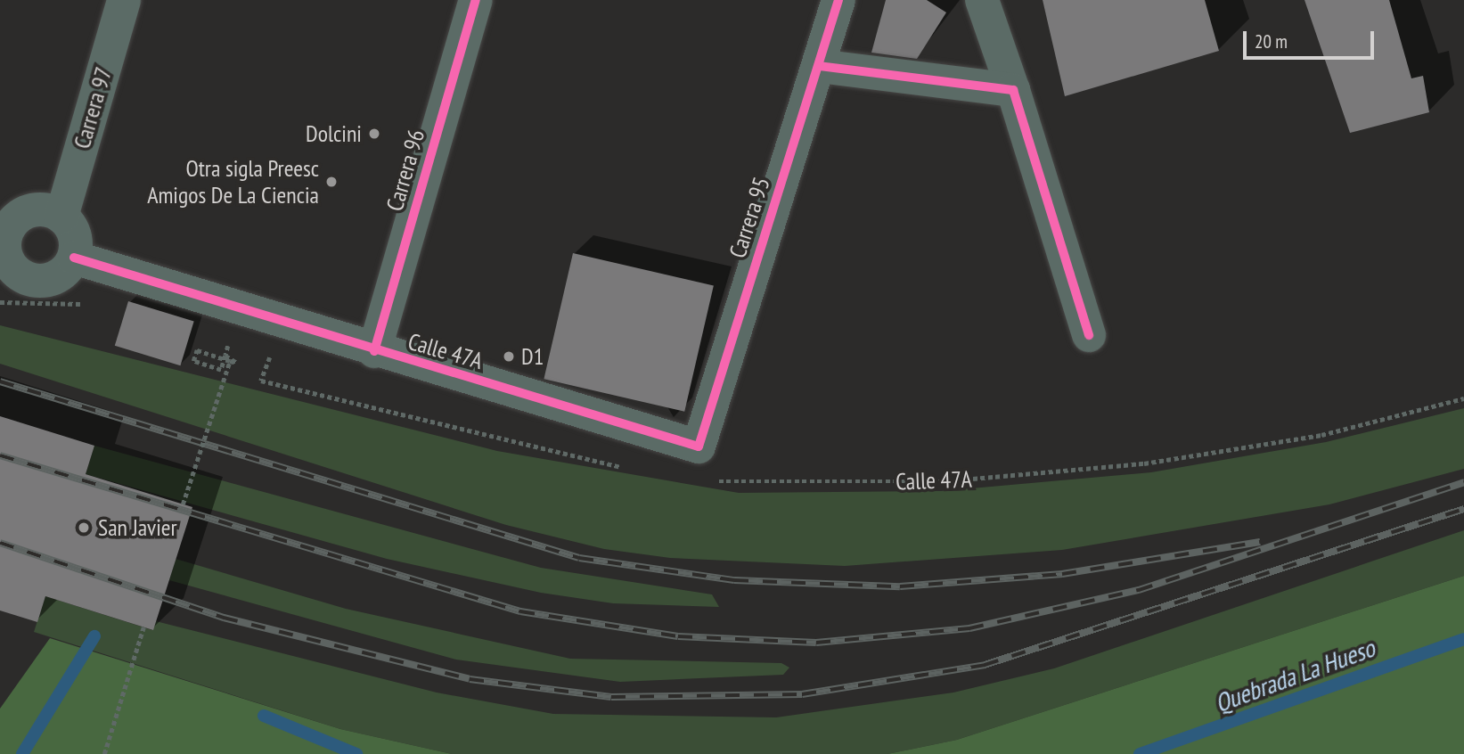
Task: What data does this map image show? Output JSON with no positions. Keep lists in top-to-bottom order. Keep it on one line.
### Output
{"streets":{"street":["Carrera 97","Carrera 96","Carrera 95","Calle 47A"]},"crossings":[["Carrera 97","Calle 47A"],["Carrera 96","Calle 47A"],["Carrera 95","Calle 47A"]],"water":["Quebrada La Hueso"],"places":["Dolcini","Otra sigla Preesc Amigos De La Ciencia","D1","San Javier"],"scale_bar":"20 m"}
